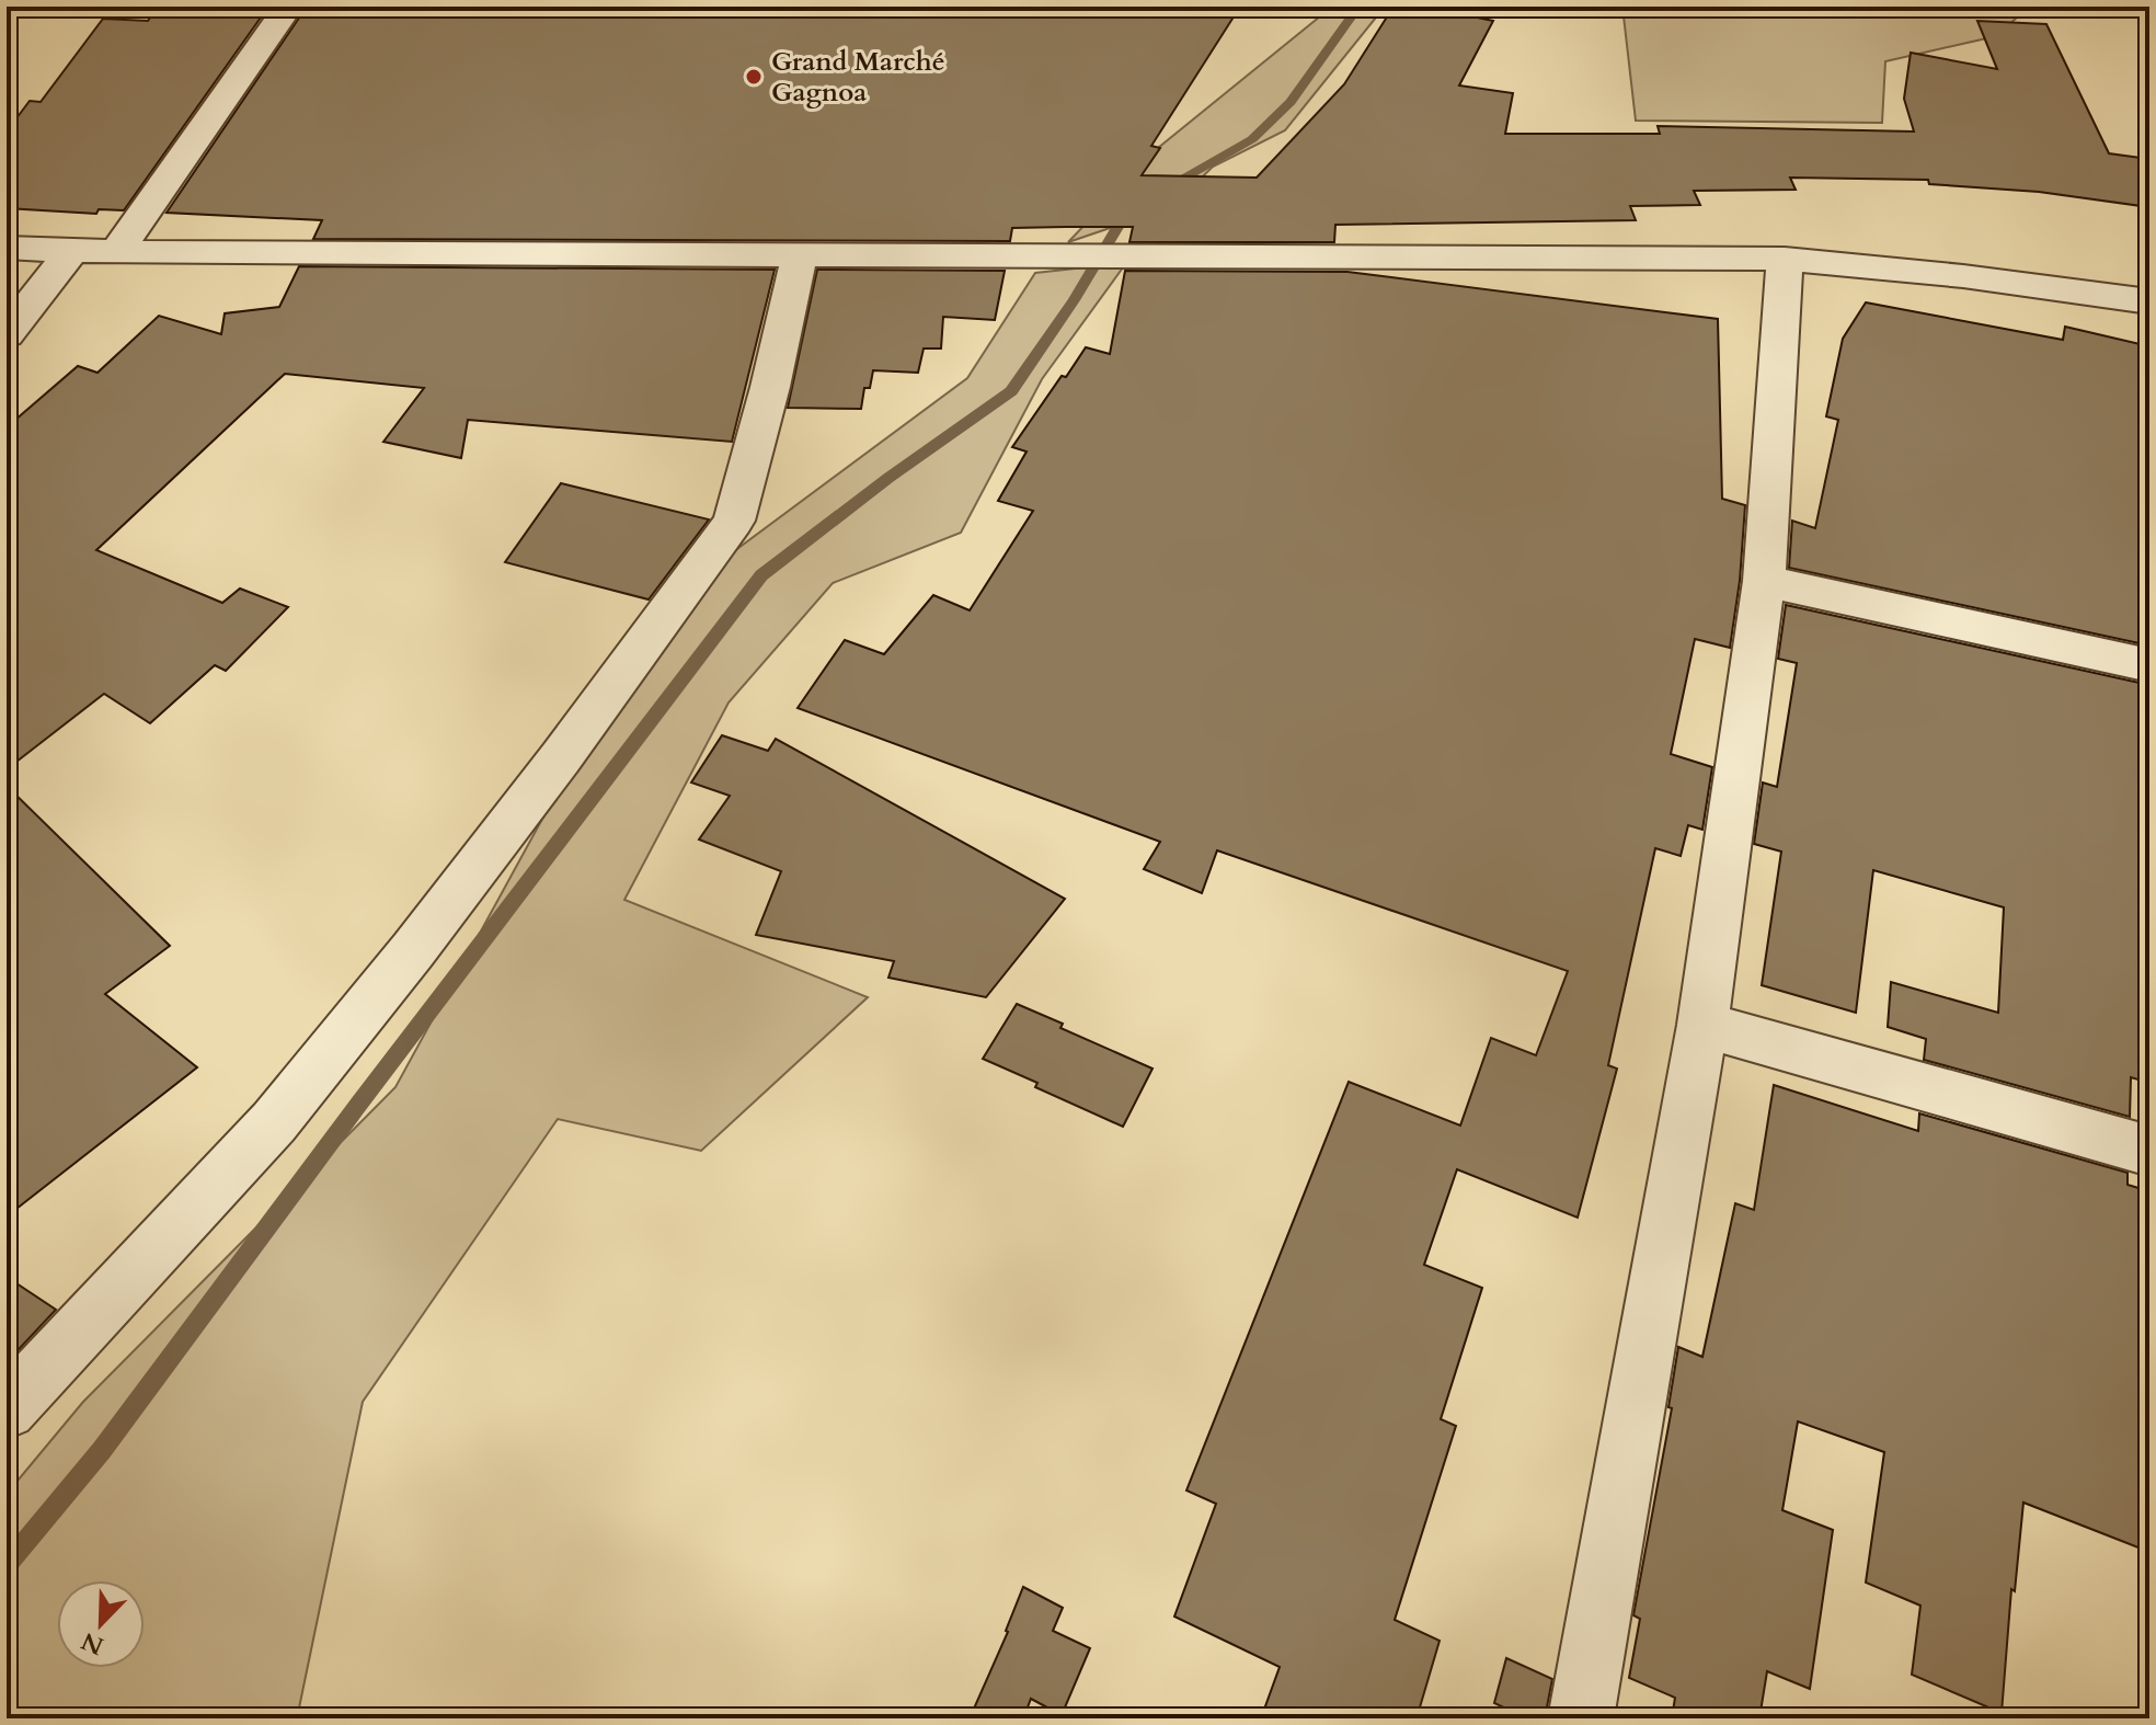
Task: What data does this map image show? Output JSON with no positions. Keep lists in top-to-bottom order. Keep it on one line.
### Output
{"places":["Grand Marché Gagnoa"],"north":"bottom left"}
